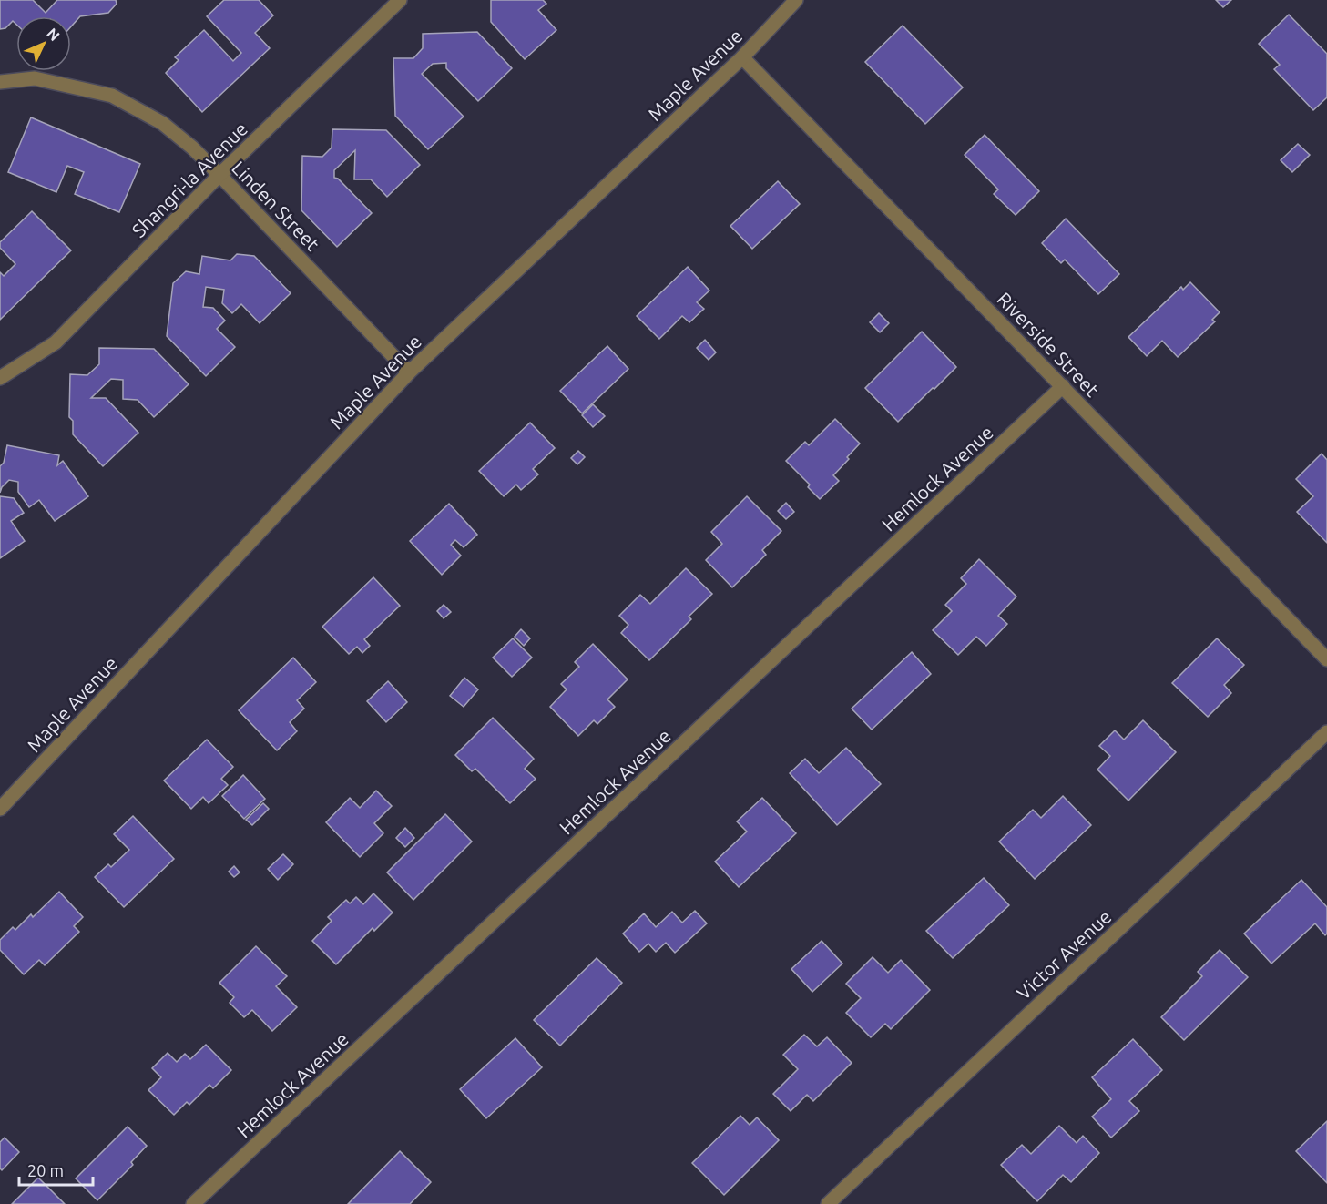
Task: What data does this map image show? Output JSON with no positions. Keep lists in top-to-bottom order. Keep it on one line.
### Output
{"streets":{"street":["Maple Avenue","Shangri-la Avenue","Linden Street","Riverside Street","Hemlock Avenue","Victor Avenue"]},"crossings":[["Maple Avenue","Linden Street"],["Maple Avenue","Riverside Street"],["Shangri-la Avenue","Linden Street"],["Riverside Street","Hemlock Avenue"]],"scale_bar":"20 m","north":"top right"}
